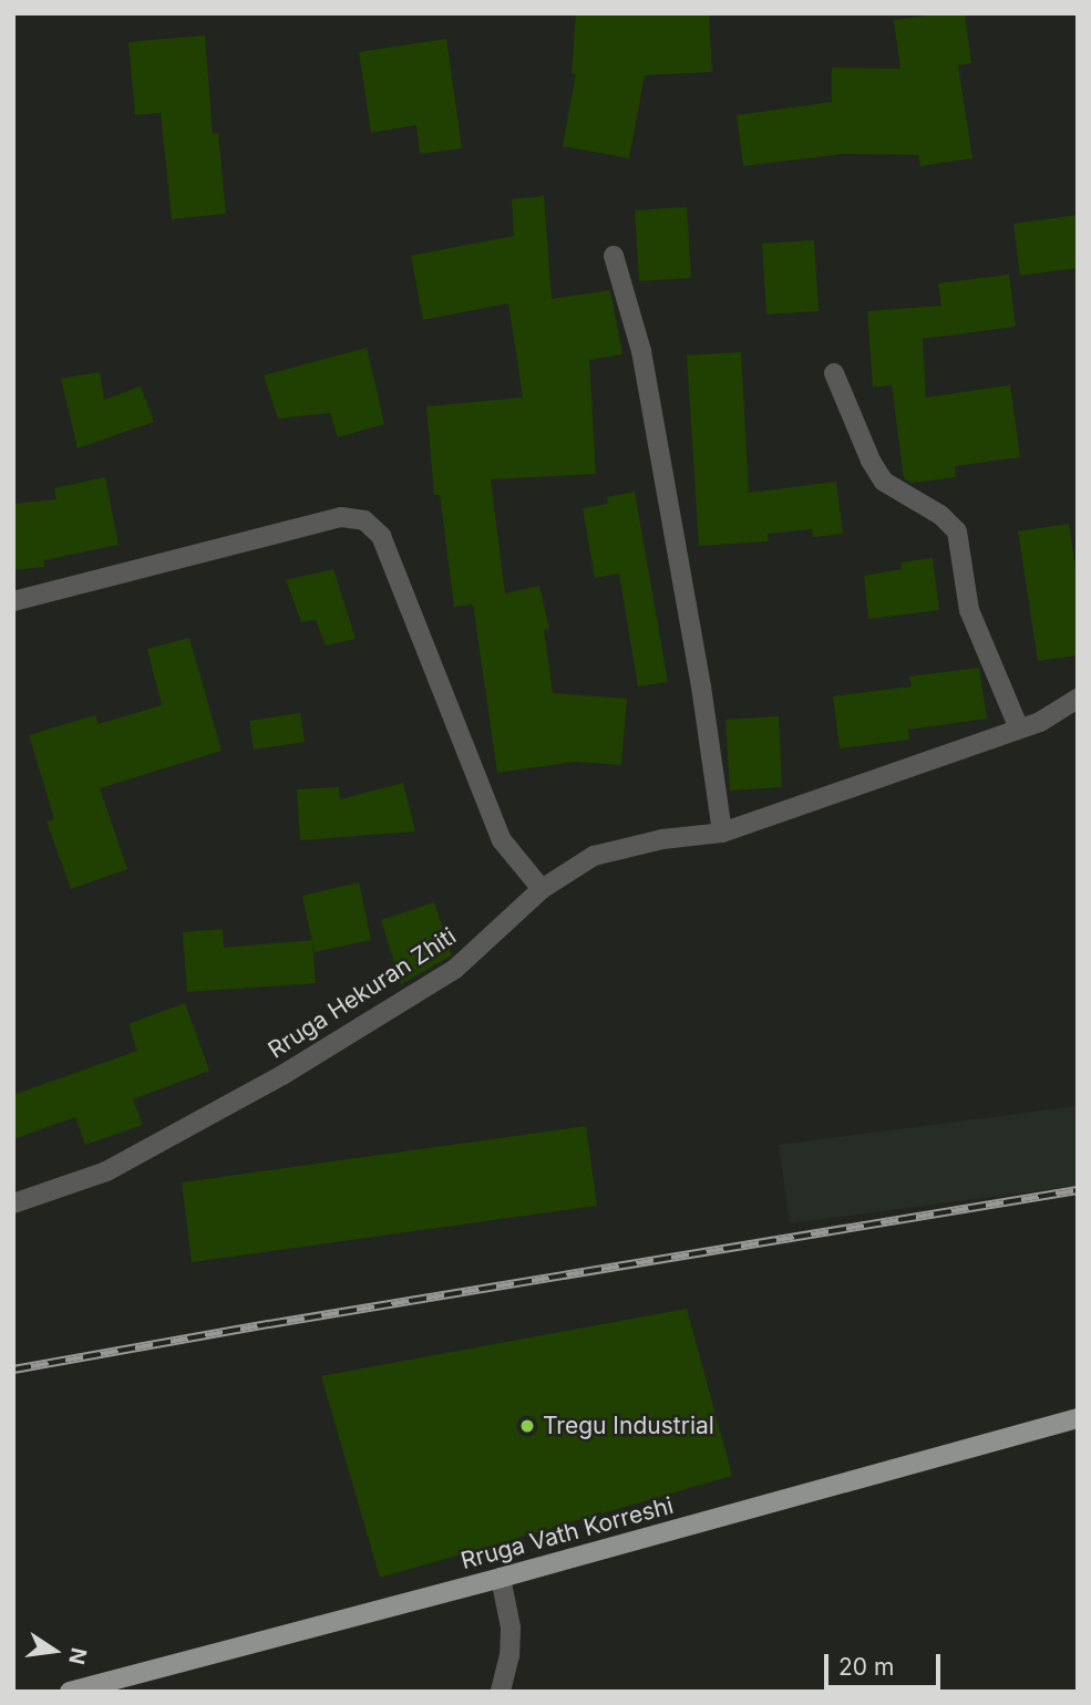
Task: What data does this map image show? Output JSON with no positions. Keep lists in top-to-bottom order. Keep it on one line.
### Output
{"streets":{"main road":["Rruga Vath Korreshi"],"street":["Rruga Hekuran Zhiti"]},"places":["Tregu Industrial"],"scale_bar":"20 m","north":"right"}
